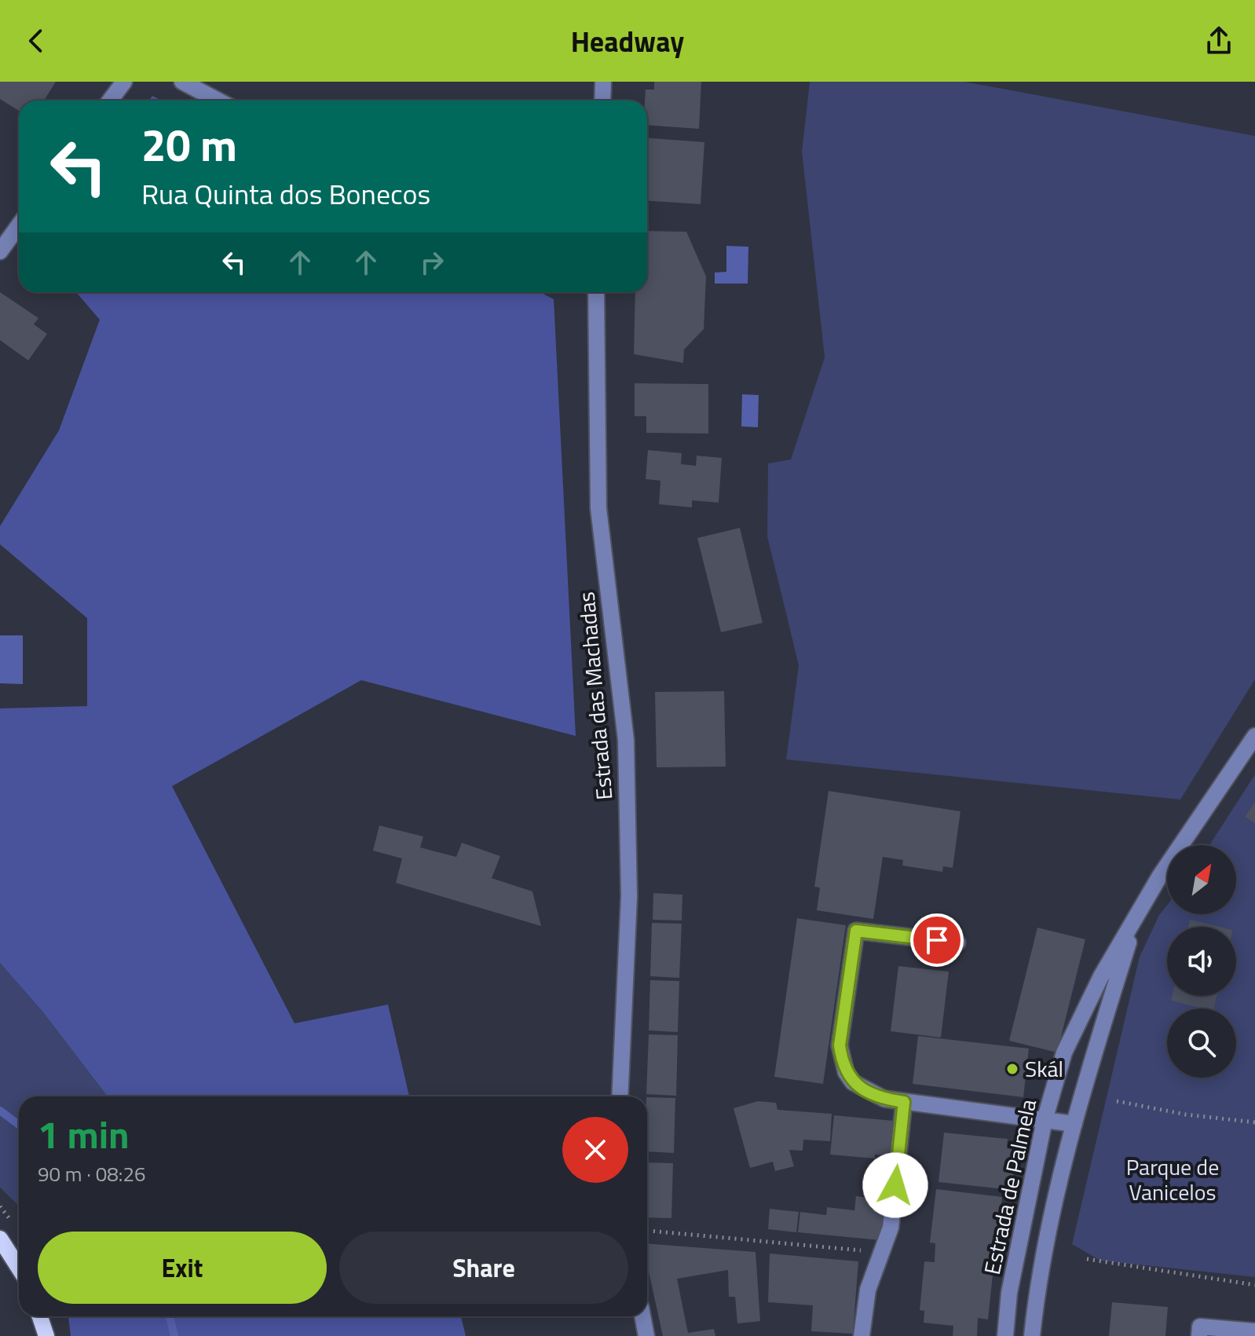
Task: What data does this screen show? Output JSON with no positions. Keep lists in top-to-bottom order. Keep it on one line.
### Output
{"streets":{"street":["Estrada das Machadas","Estrada de Palmela"]},"parks":["Parque de Vanicelos"],"places":["Skál"],"north":"top right","page":{"header":"Headway","turn":["20 m","Rua Quinta dos Bonecos"],"heading":["1 min","90 m · 08:26"],"buttons":["Exit","Share"]}}
